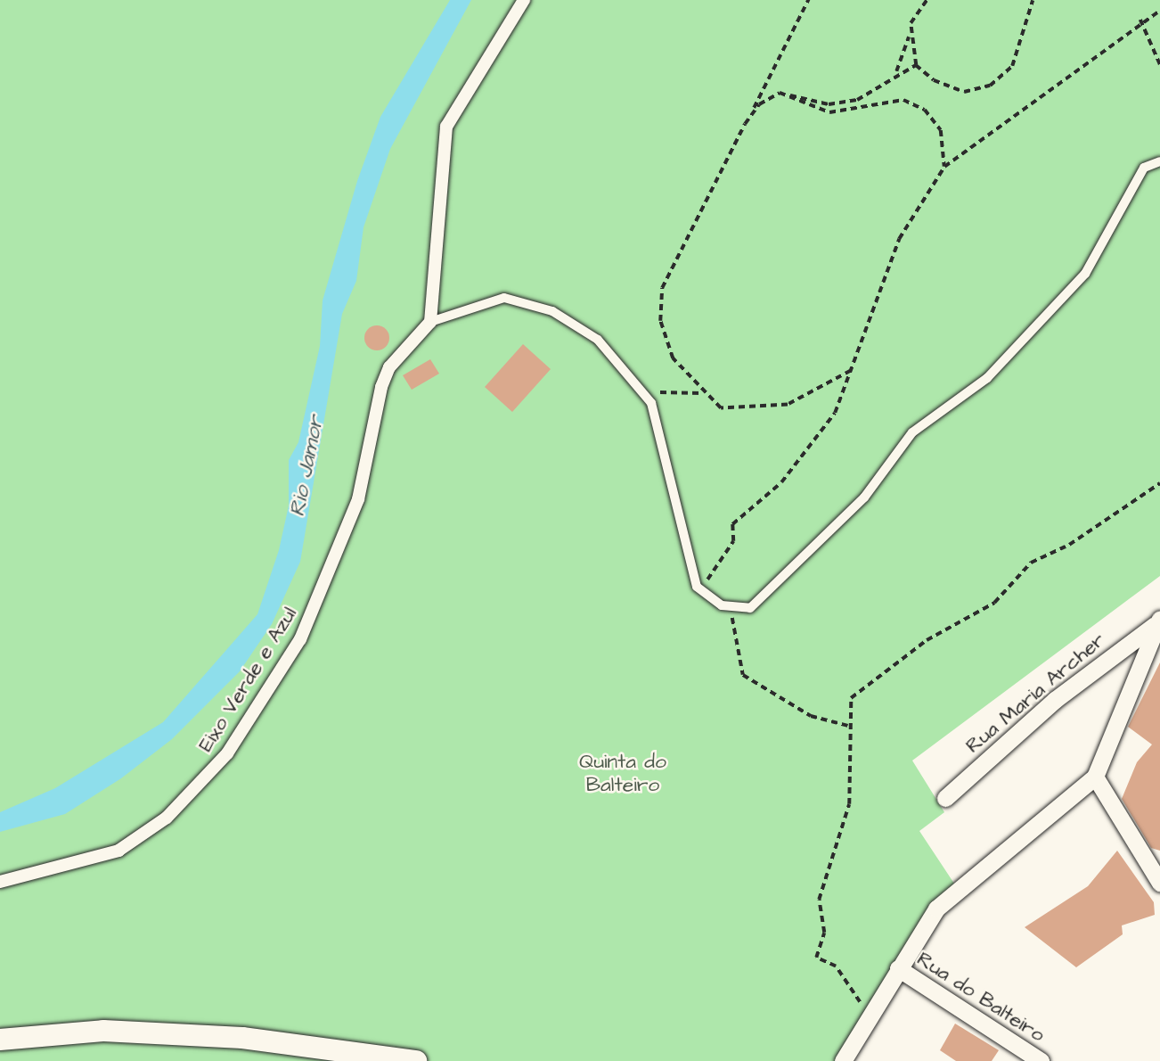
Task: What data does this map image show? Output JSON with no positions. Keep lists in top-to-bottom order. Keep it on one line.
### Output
{"streets":{"street":["Eixo Verde e Azul","Rua Maria Archer","Rua do Balteiro"]},"water":["Rio Jamor"],"parks":["Quinta do Balteiro"]}
